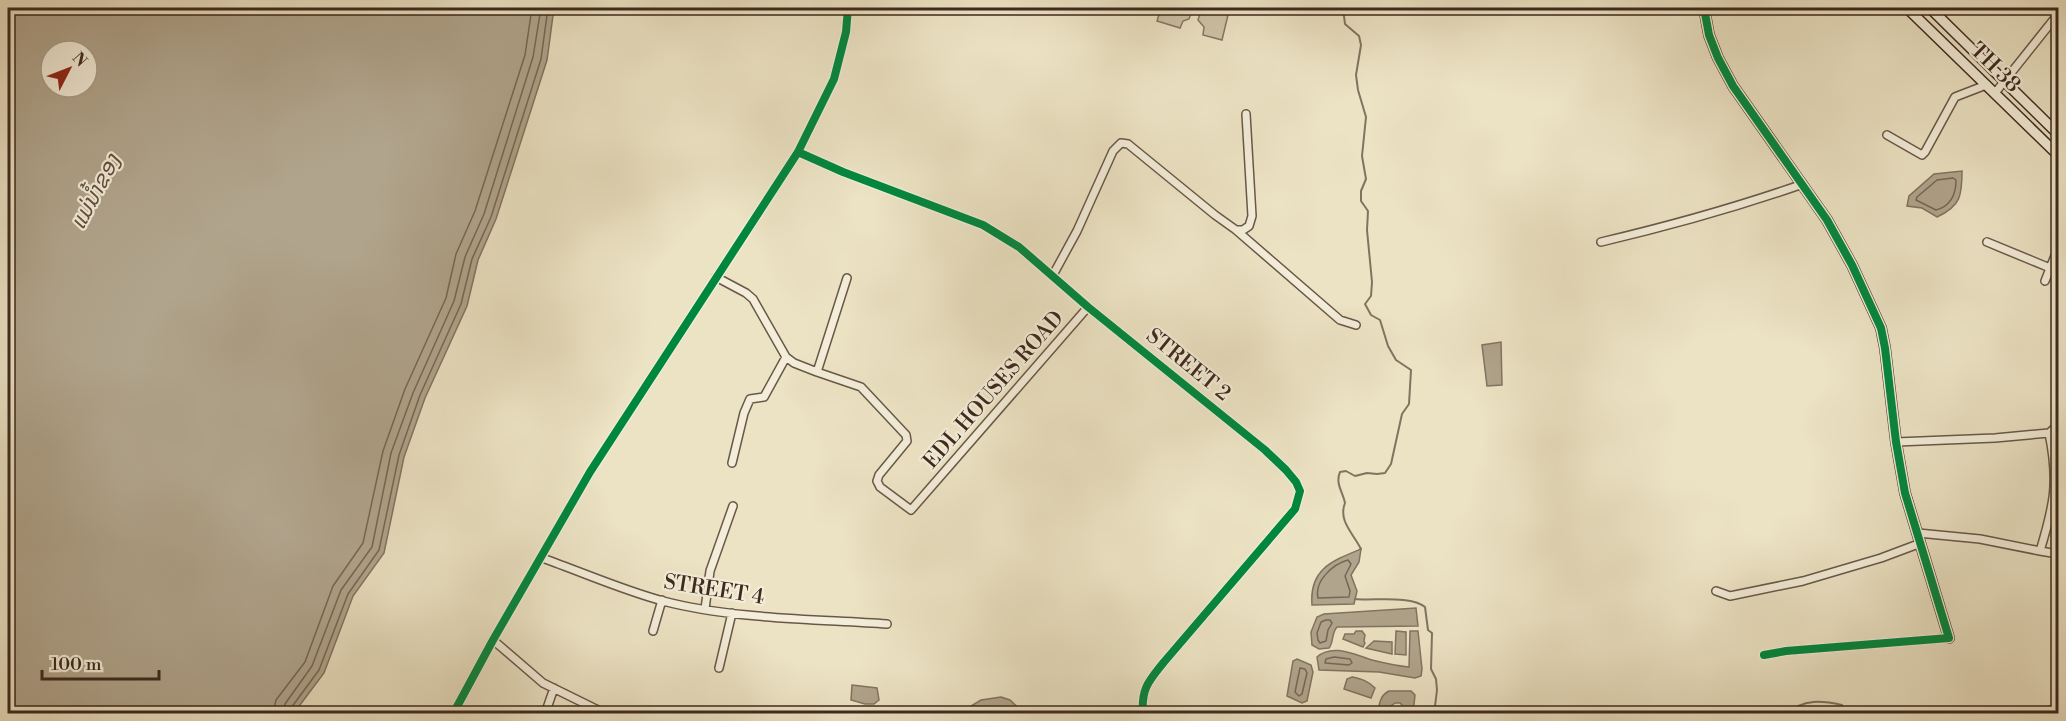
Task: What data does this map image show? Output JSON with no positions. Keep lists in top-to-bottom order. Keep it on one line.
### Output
{"streets":{"street":["TH 38","STREET 2","EDL HOUSES ROAD","STREET 4"]},"crossings":[["STREET 2","EDL HOUSES ROAD"]],"water":["ແມ່ນ້ຳຂອງ"],"scale_bar":"100 m","north":"top right"}
